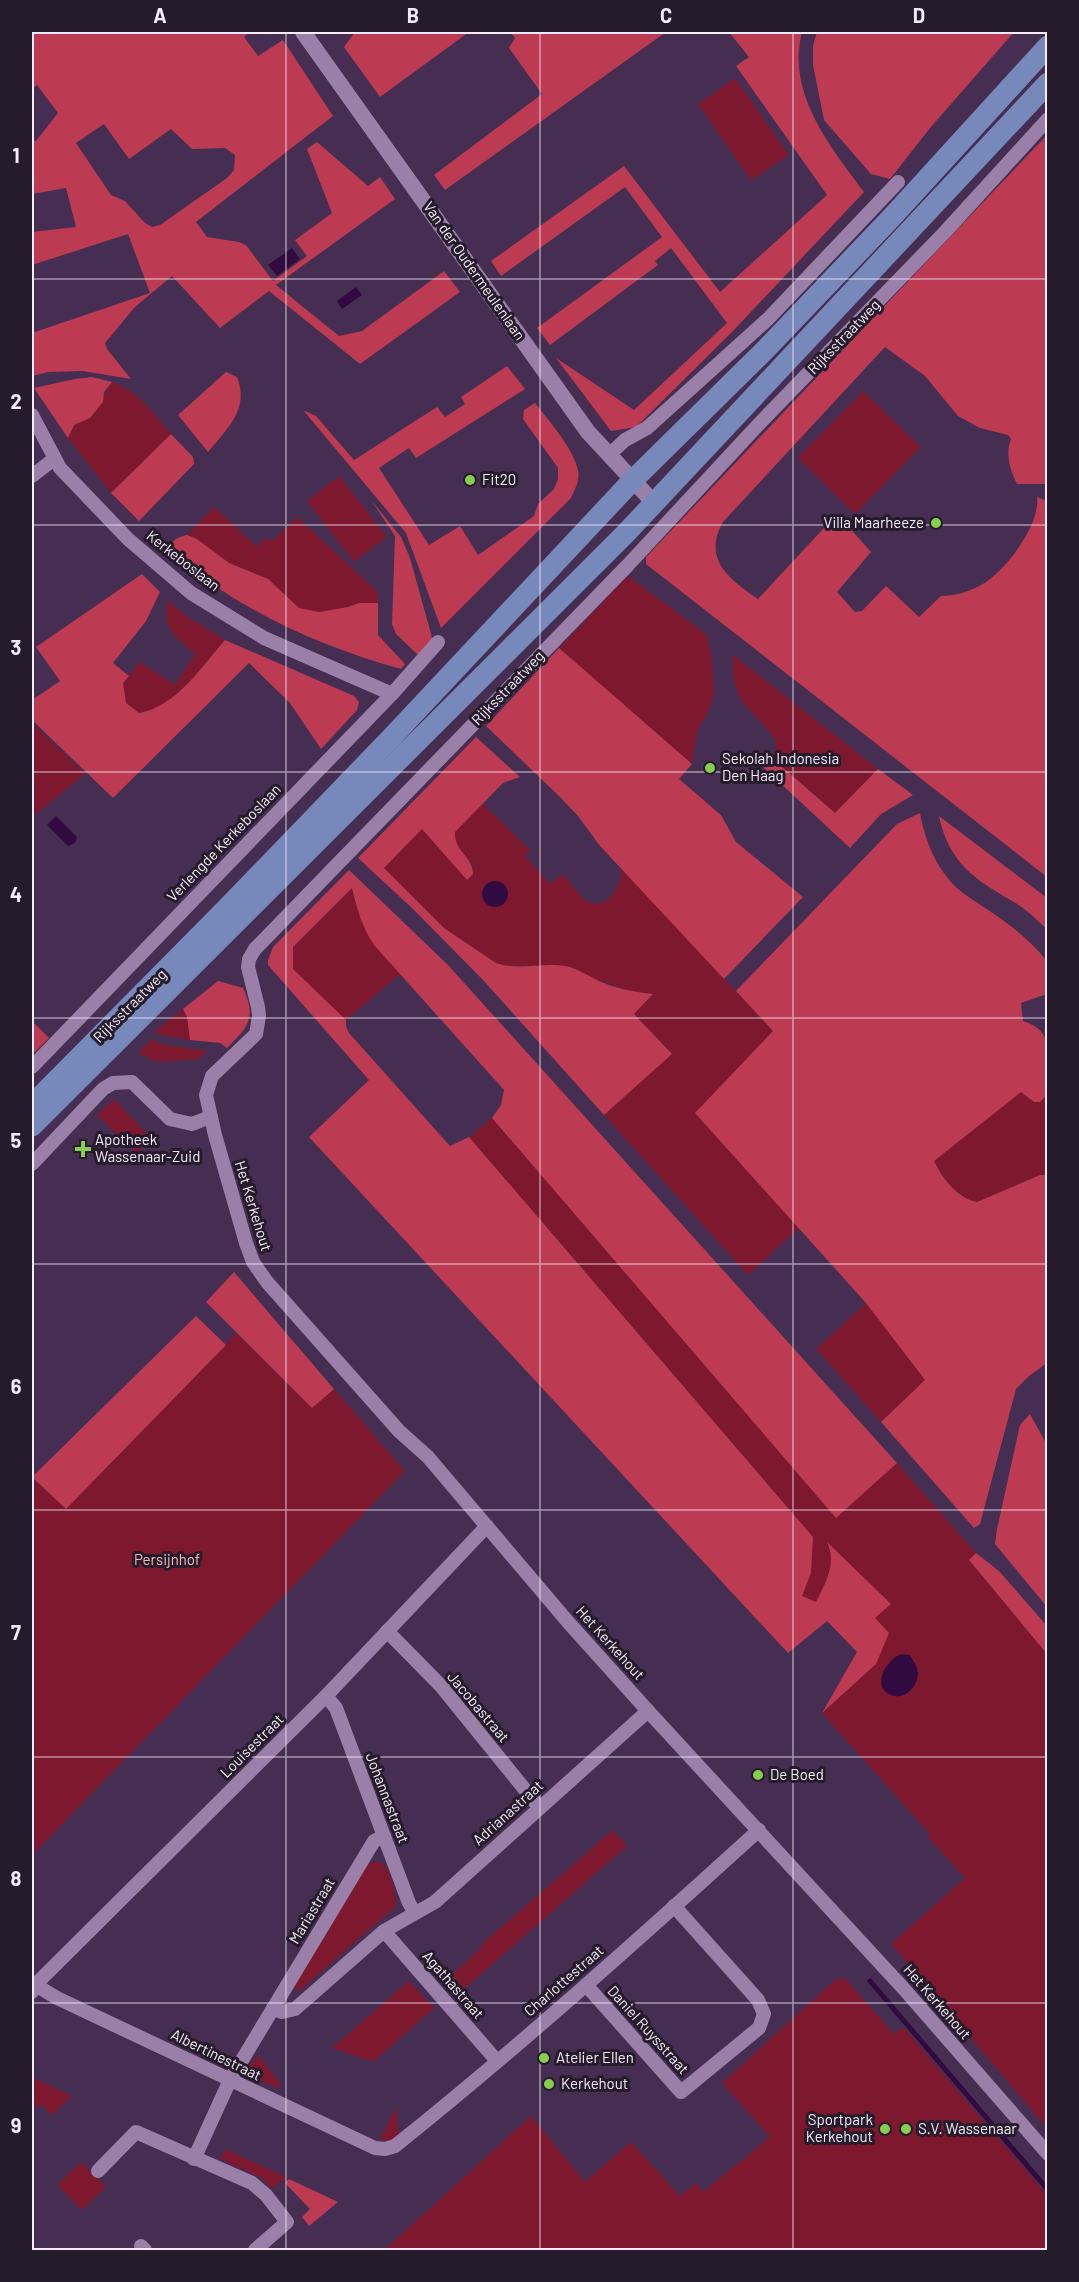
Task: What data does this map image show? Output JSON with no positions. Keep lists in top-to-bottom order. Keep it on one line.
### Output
{"streets":{"main road":["Rijksstraatweg"],"street":["Van der Oudermeulenlaan","Kerkeboslaan","Verlengde Kerkeboslaan","Het Kerkehout","Jacobastraat","Louisestraat","Johannastraat","Adrianastraat","Mariastraat","Charlottestraat","Agathastraat","Daniel Ruysstraat","Albertinestraat"]},"crossings":[["Van der Oudermeulenlaan","Rijksstraatweg"],["Rijksstraatweg","Het Kerkehout"],["Kerkeboslaan","Verlengde Kerkeboslaan"],["Het Kerkehout","Louisestraat"],["Het Kerkehout","Adrianastraat"],["Het Kerkehout","Charlottestraat"],["Jacobastraat","Louisestraat"],["Jacobastraat","Adrianastraat"],["Louisestraat","Johannastraat"],["Louisestraat","Albertinestraat"],["Johannastraat","Adrianastraat"],["Johannastraat","Mariastraat"],["Adrianastraat","Agathastraat"],["Mariastraat","Albertinestraat"],["Charlottestraat","Agathastraat"],["Charlottestraat","Daniel Ruysstraat"],["Charlottestraat","Albertinestraat"]],"parks":["Persijnhof"],"places":{"other":["Fit20","Villa Maarheeze","Sekolah Indonesia Den Haag","De Boed","Atelier Ellen","Kerkehout","Sportpark Kerkehout","S.V. Wassenaar"],"health":["Apotheek Wassenaar-Zuid"]},"grid":{"columns":["A","B","C","D"],"rows":["1","2","3","4","5","6","7","8","9"]}}
